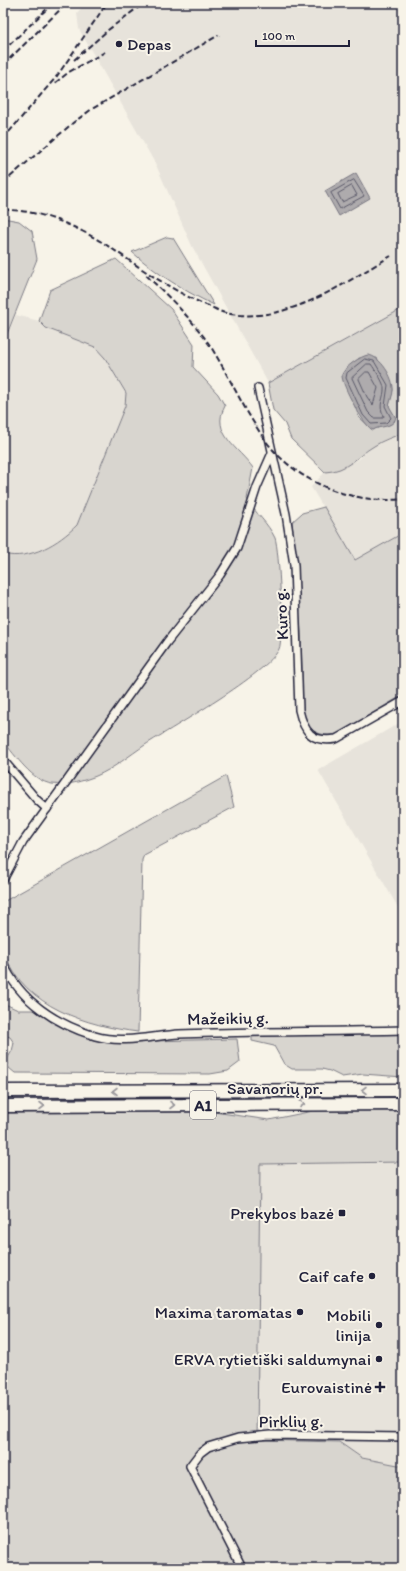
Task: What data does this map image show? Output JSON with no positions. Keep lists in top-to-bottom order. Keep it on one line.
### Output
{"streets":{"highway":["Savanorių pr.","A1"],"street":["Kuro g.","Mažeikių g.","Pirklių g."]},"places":{"other":["Depas","Caif cafe","Maxima taromatas","Mobili linija","ERVA rytietiški saldumynai"],"transit":["Prekybos bazė"],"health":["Eurovaistinė"]},"scale_bar":"100 m"}
